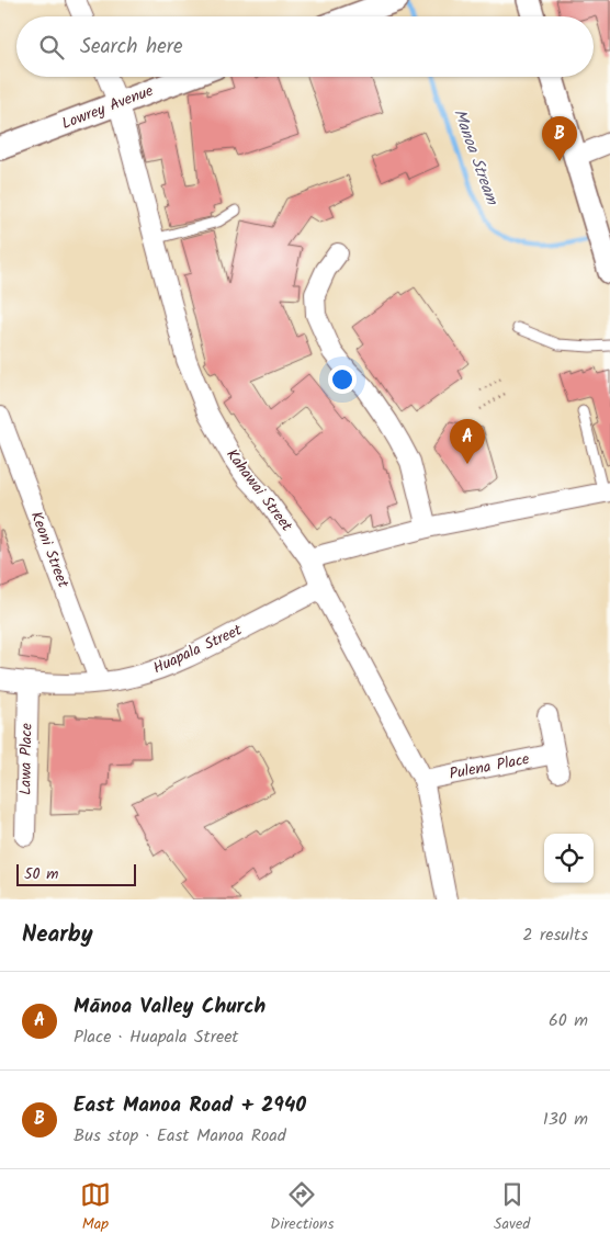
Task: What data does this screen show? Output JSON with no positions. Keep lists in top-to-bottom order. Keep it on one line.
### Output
{"streets":{"street":["Lowrey Avenue","Kahawai Street","Keoni Street","Huapala Street","Lawa Place","Pulena Place"]},"crossings":[["Lowrey Avenue","Kahawai Street"],["Kahawai Street","Huapala Street"],["Kahawai Street","Pulena Place"],["Keoni Street","Huapala Street"],["Huapala Street","Lawa Place"]],"water":["Manoa Stream"],"scale_bar":"50 m","page":{"search":"Search here","pins":["B","A"],"scale":"50 m","heading":["Nearby","2 results"],"list":[{"mark":"A","name":"Mānoa Valley Church","note":"Place · Huapala Street","value":"60 m"},{"mark":"B","name":"East Manoa Road + 2940","note":"Bus stop · East Manoa Road","value":"130 m"}],"nav":["Map","Directions","Saved"]}}
